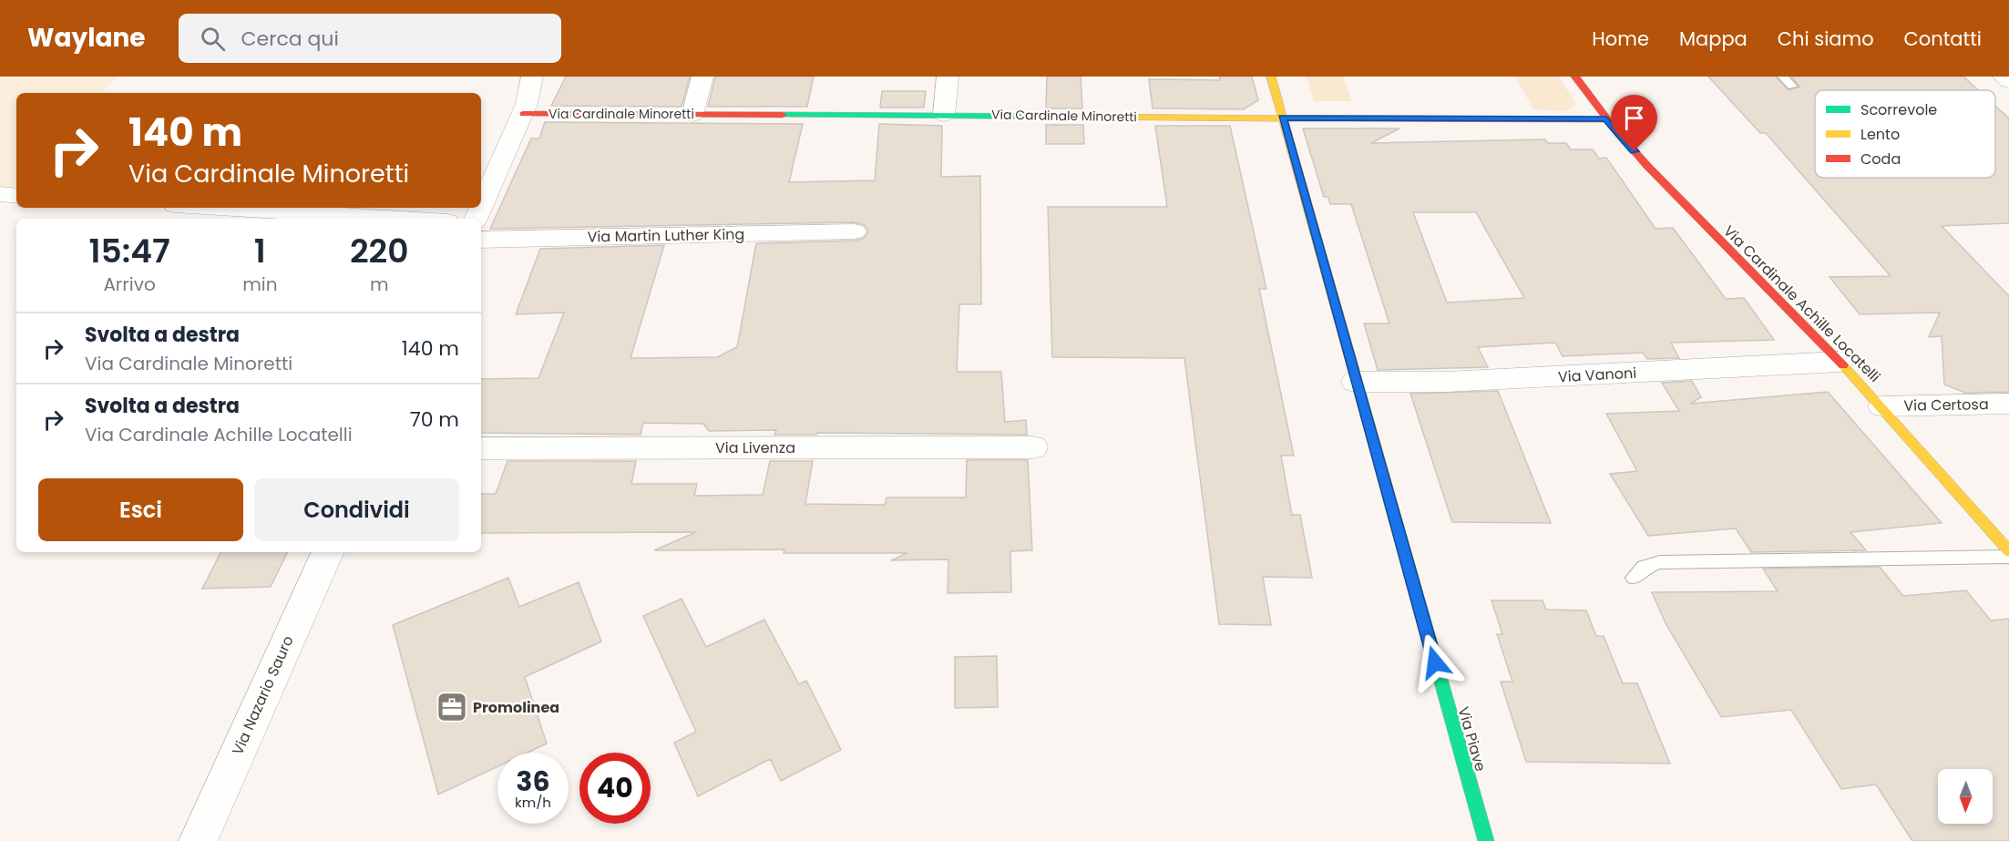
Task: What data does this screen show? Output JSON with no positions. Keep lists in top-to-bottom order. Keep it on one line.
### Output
{"streets":{"street":["Via Cardinale Minoretti","Via Martin Luther King","Via Cardinale Achille Locatelli","Via Vanoni","Via Certosa","Via Livenza","Via Nazario Sauro","Via Piave"]},"crossings":[["Via Cardinale Minoretti","Via Cardinale Achille Locatelli"],["Via Cardinale Minoretti","Via Piave"],["Via Cardinale Achille Locatelli","Via Vanoni"],["Via Cardinale Achille Locatelli","Via Certosa"],["Via Vanoni","Via Piave"]],"places":{"office":["Promolinea"]},"legend":["Scorrevole","Lento","Coda"],"north":"bottom","page":{"header":"Waylane","search":"Cerca qui","nav":["Home","Mappa","Chi siamo","Contatti"],"turn":["140 m","Via Cardinale Minoretti"],"eta":["15:47","Arrivo","1","min","220","m"],"list":[{"name":"Svolta a destra","note":"Via Cardinale Minoretti","value":"140 m"},{"name":"Svolta a destra","note":"Via Cardinale Achille Locatelli","value":"70 m"}],"buttons":["Esci","Condividi"],"speed":"36 km/h","limit":"40"}}
